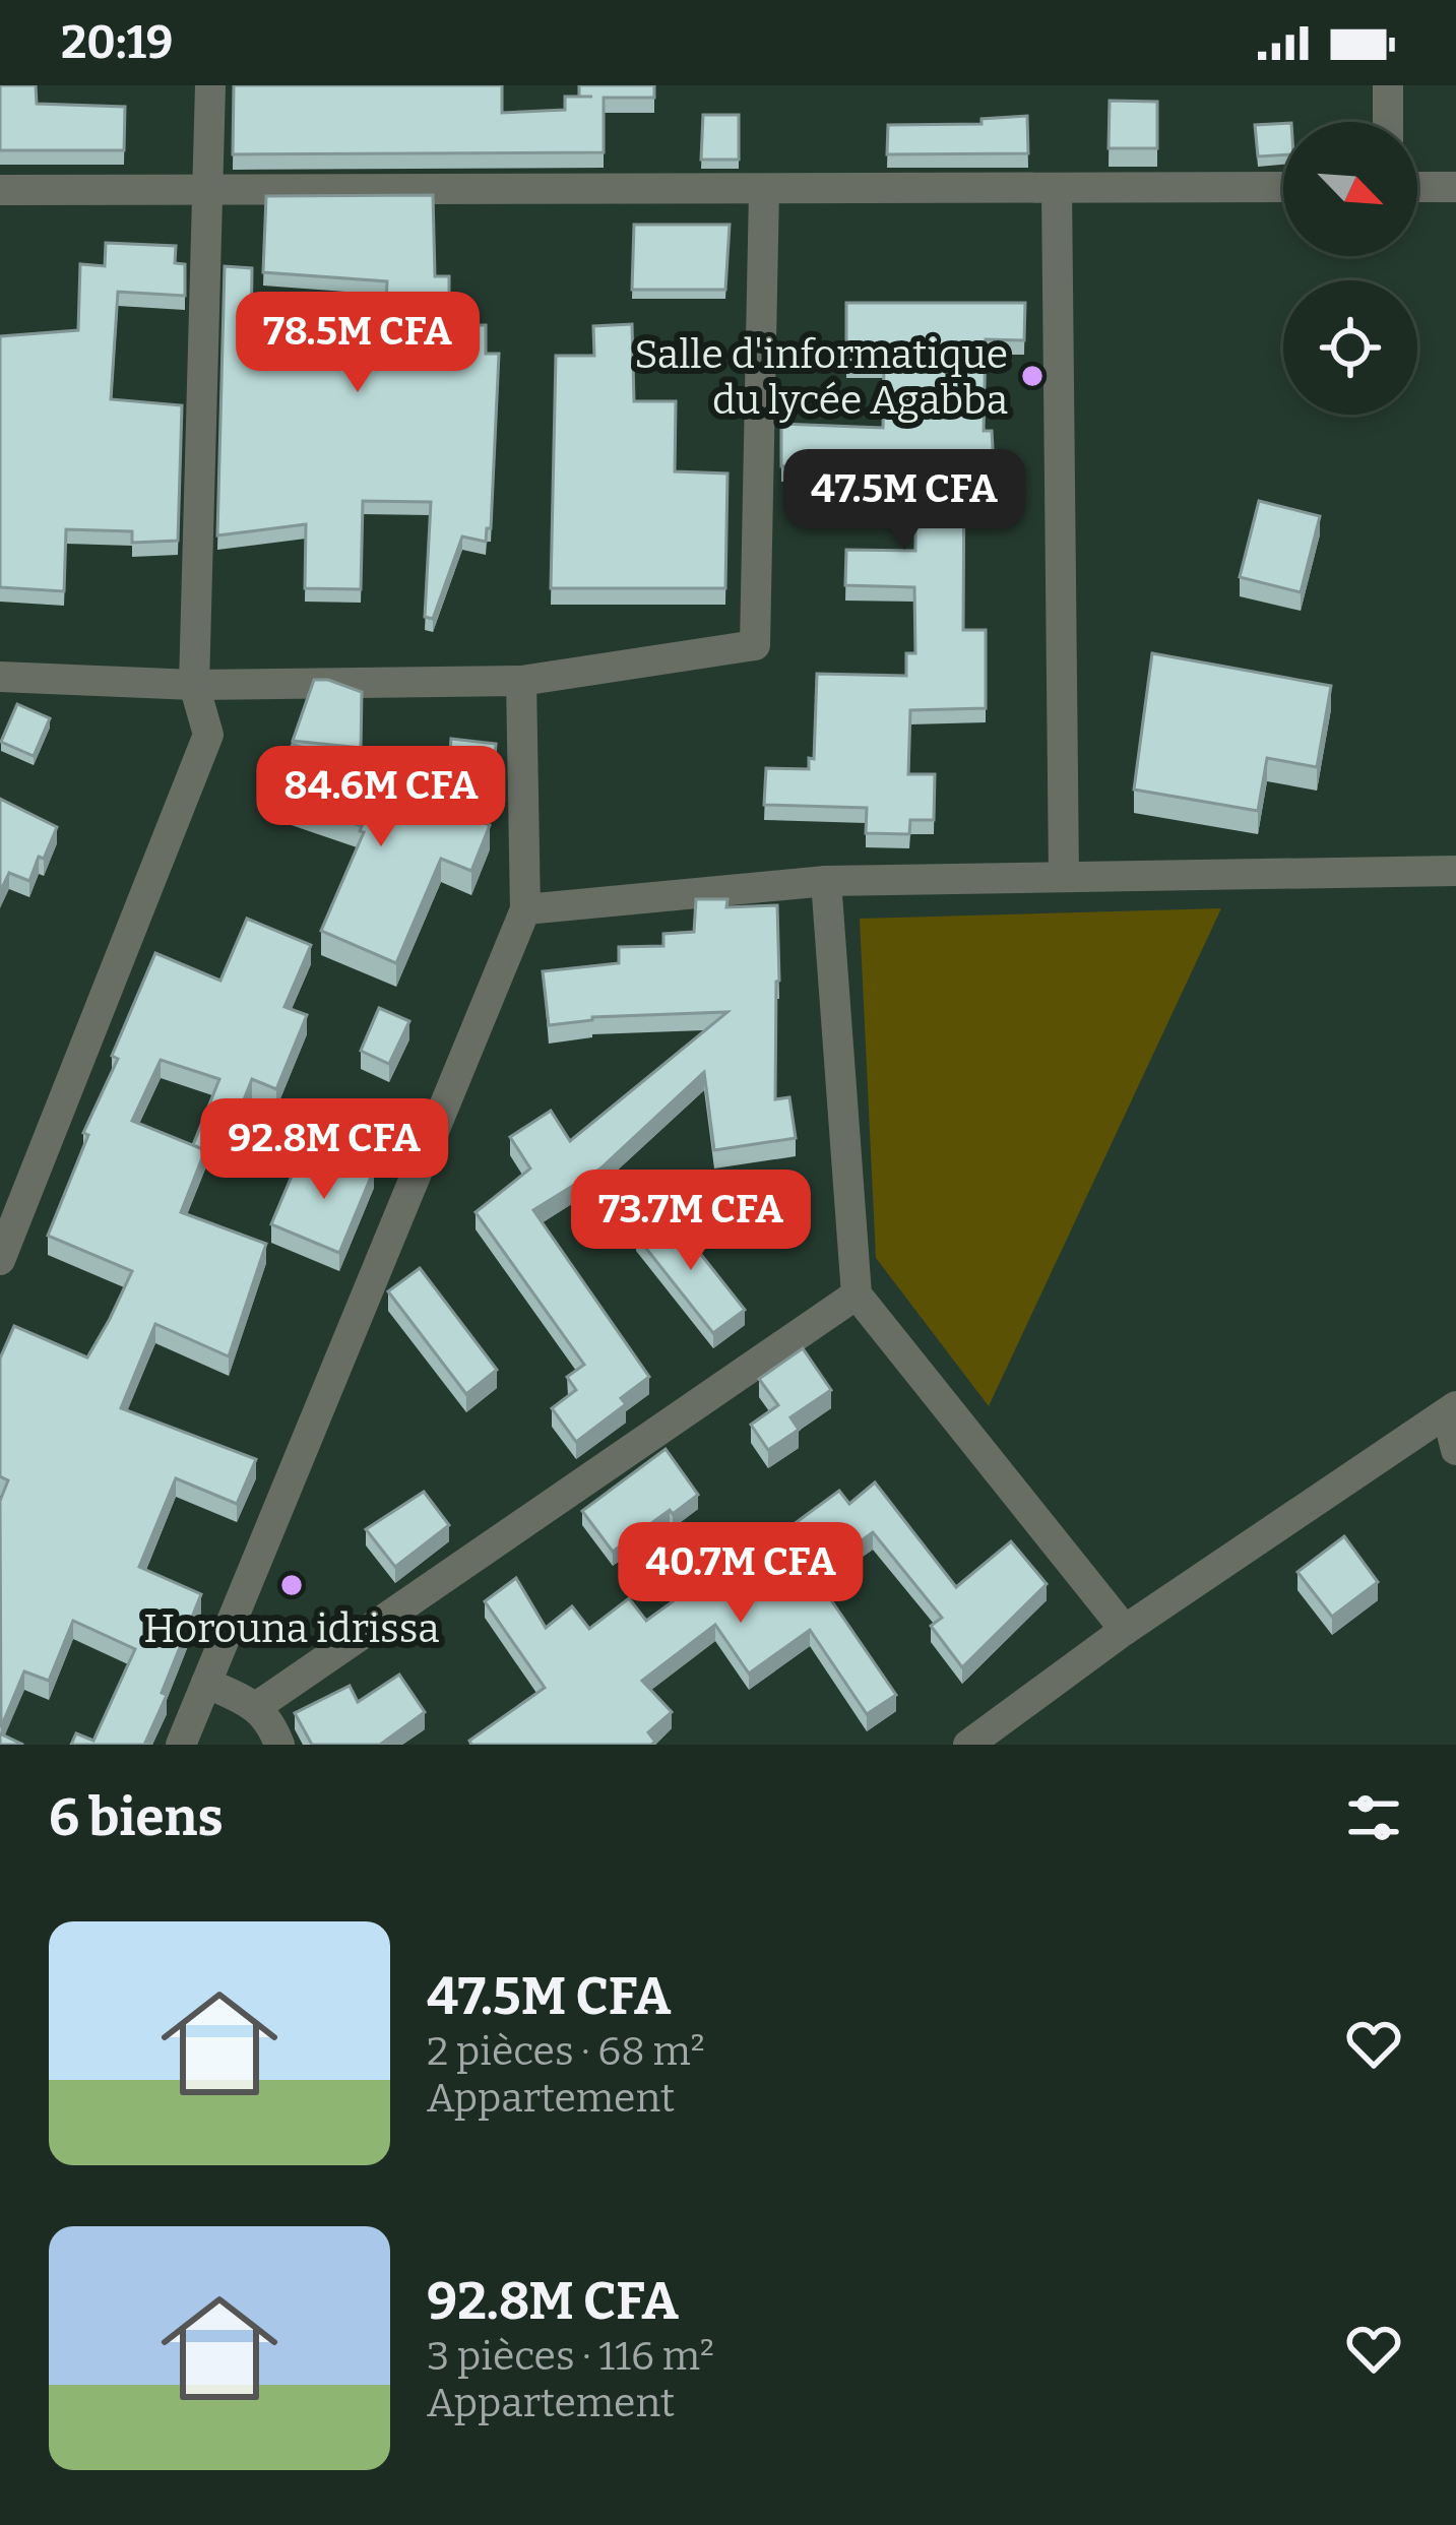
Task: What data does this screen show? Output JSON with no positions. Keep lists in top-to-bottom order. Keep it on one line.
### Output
{"places":["Salle d'informatique du lycée Agabba","Horouna idrissa"],"north":"bottom right","page":{"status":"20:19","price":["78.5M CFA","47.5M CFA","84.6M CFA","92.8M CFA","73.7M CFA","40.7M CFA"],"heading":"6 biens","list":[{"name":"47.5M CFA","note":"2 pièces · 68 m² · Appartement"},{"name":"92.8M CFA","note":"3 pièces · 116 m² · Appartement"}]}}
